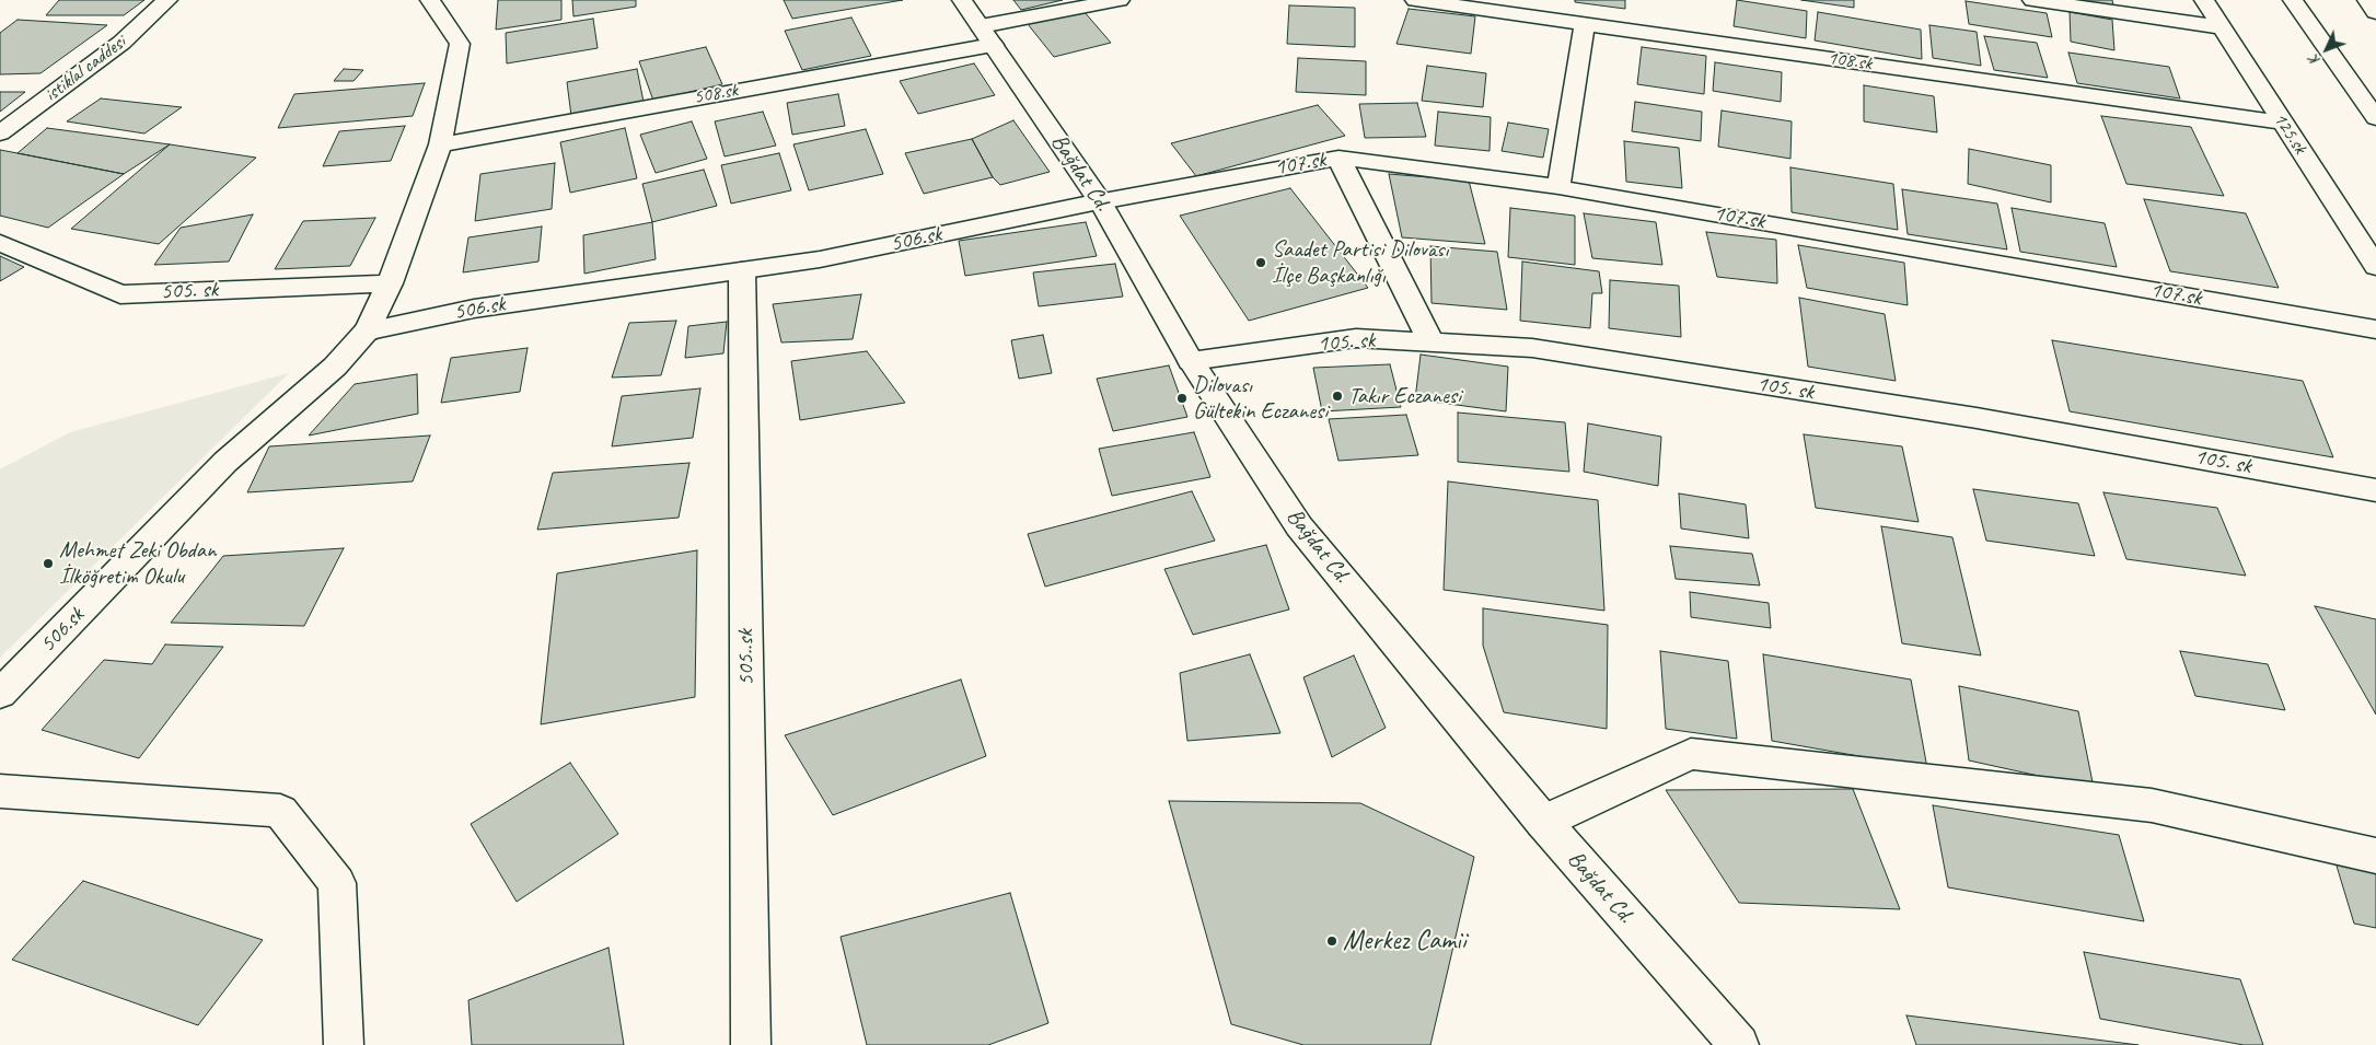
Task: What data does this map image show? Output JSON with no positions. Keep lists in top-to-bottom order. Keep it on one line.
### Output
{"streets":{"main road":["108.sk","istiklal caddesi","508.sk","125.sk","107.sk","Bağdat Cd.","506.sk","505. sk","105. sk","505..sk"]},"crossings":[["108.sk","125.sk"],["508.sk","Bağdat Cd."],["107.sk","Bağdat Cd."],["107.sk","506.sk"],["Bağdat Cd.","506.sk"],["Bağdat Cd.","105. sk"],["506.sk","505..sk"]],"places":["Saadet Partisi Dilovası İlçe Başkanlığı","Takır Eczanesi","Dilovası Gültekin Eczanesi","Mehmet Zeki Obdan İlköğretim Okulu","Merkez Camii"],"north":"bottom left"}
